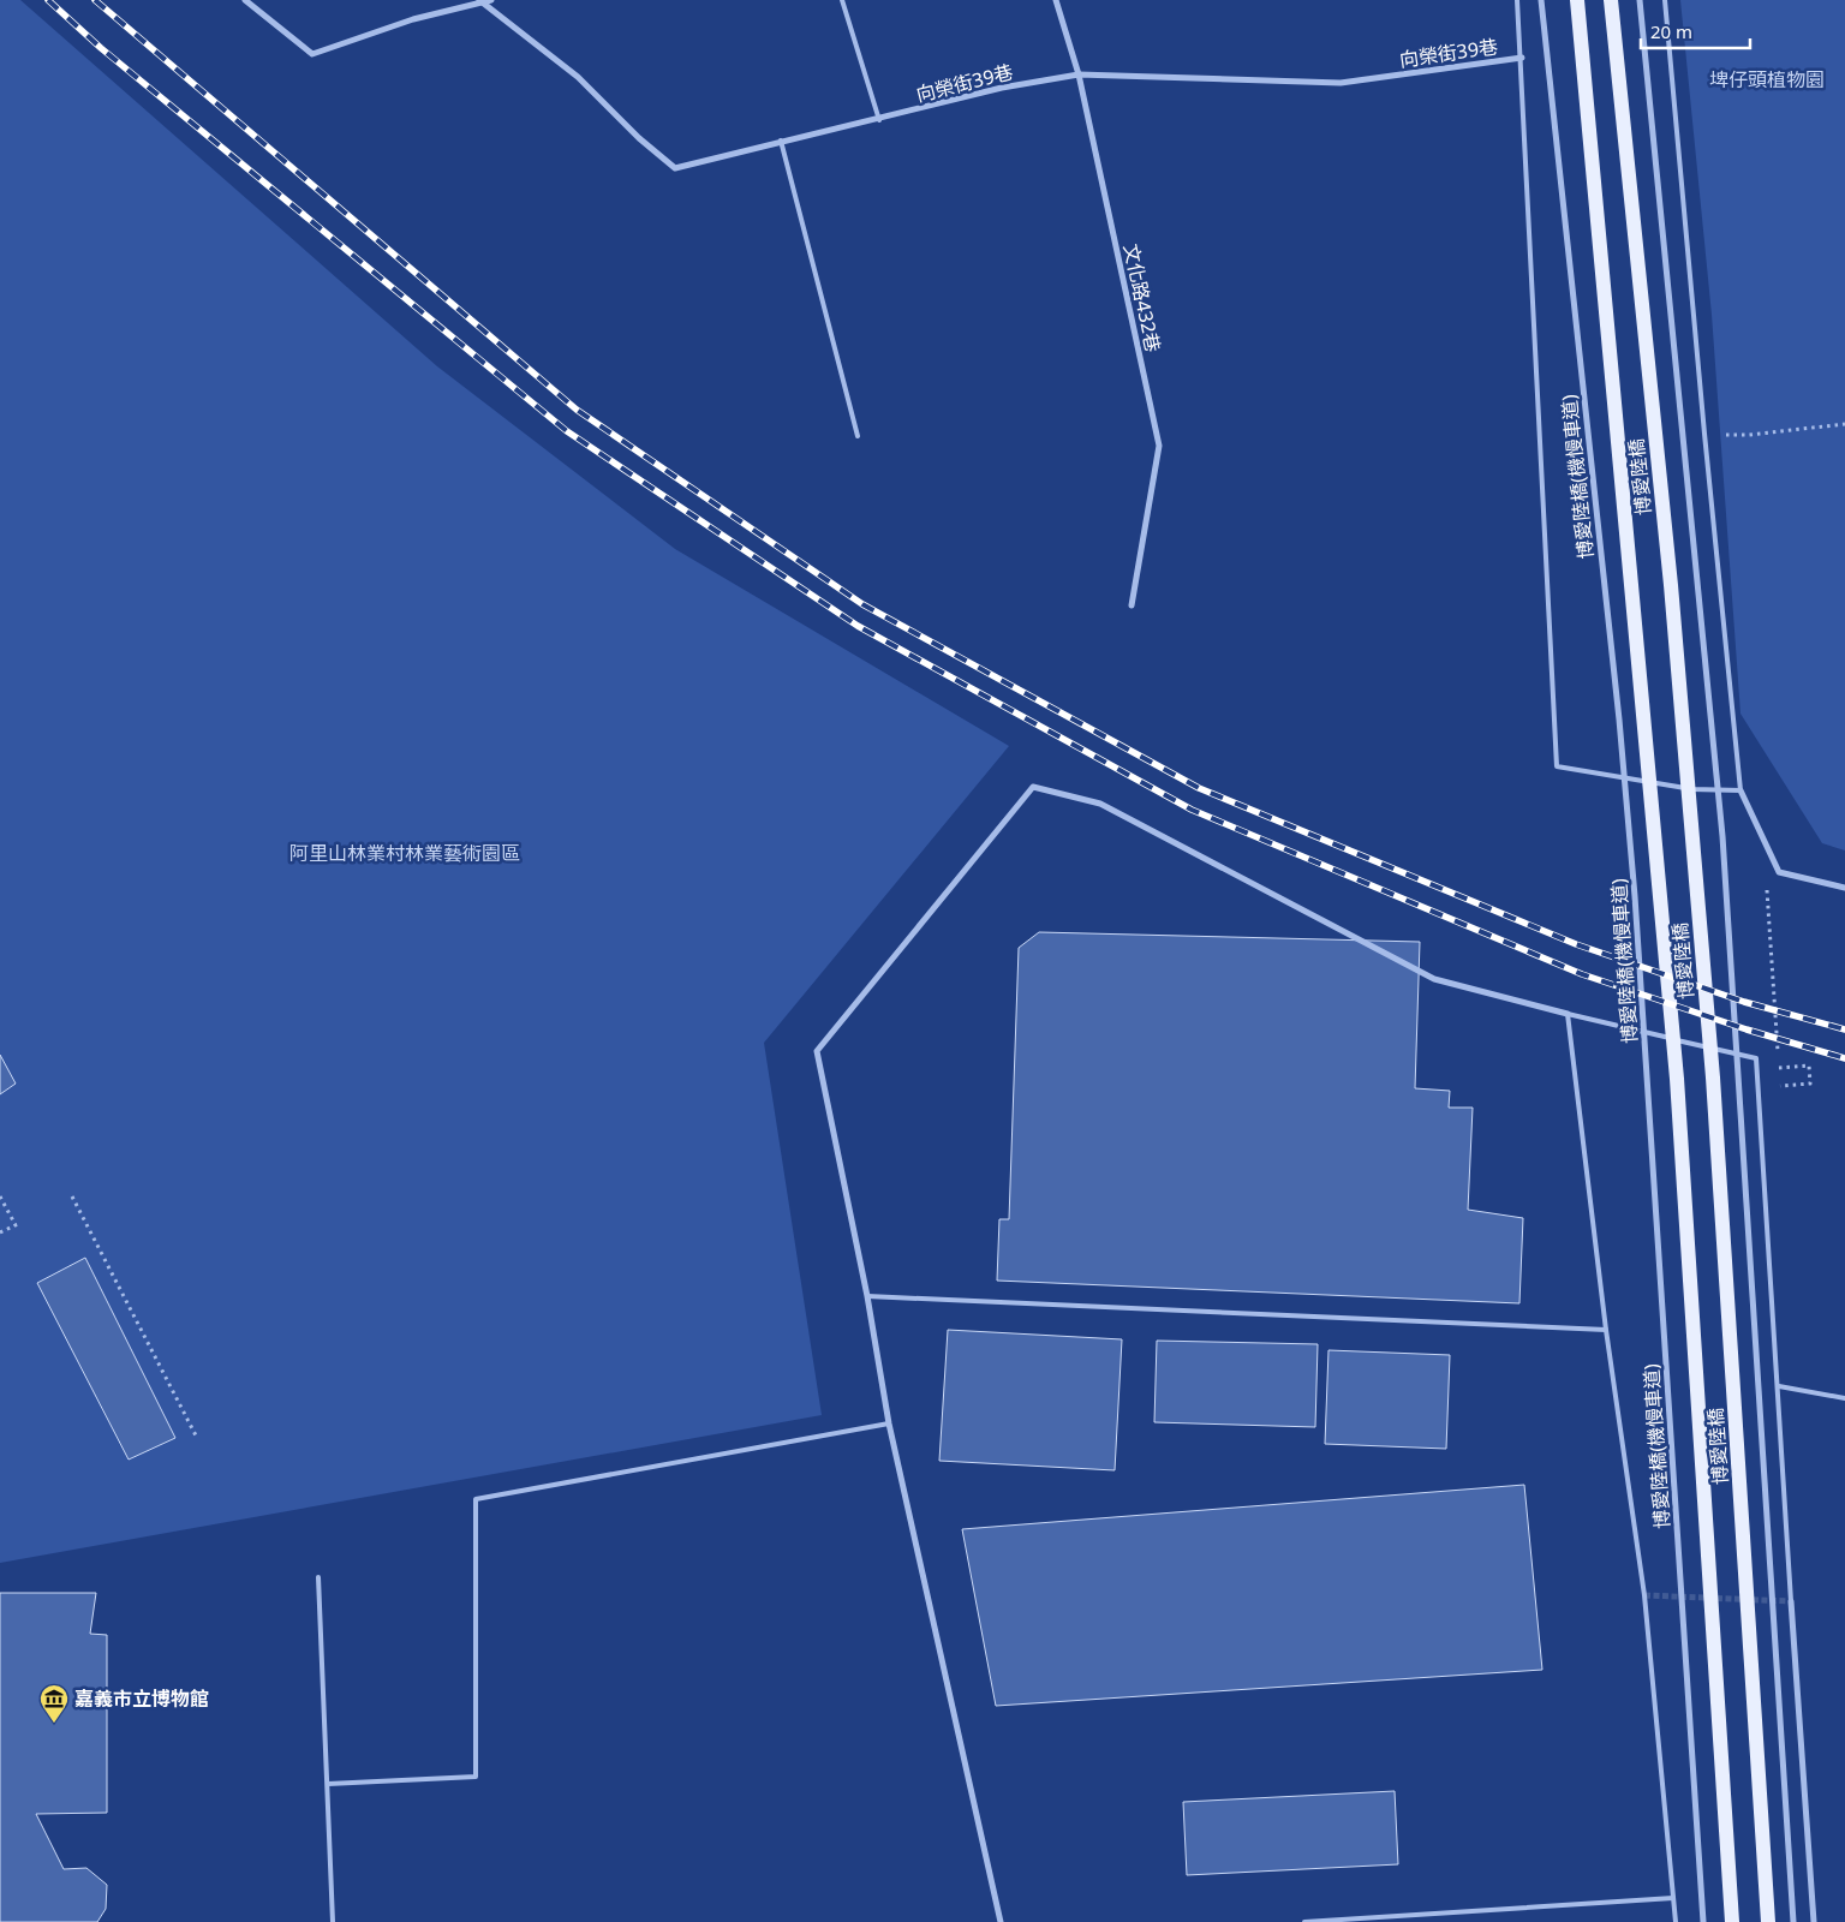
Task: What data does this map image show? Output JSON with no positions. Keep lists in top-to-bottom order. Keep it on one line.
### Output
{"streets":{"main road":["博愛陸橋"],"street":["向榮街39巷","文化路432巷","博愛陸橋(機慢車道)"]},"crossings":[["向榮街39巷","文化路432巷"]],"parks":["埤仔頭植物園","阿里山林業村林業藝術園區"],"places":{"museum":["嘉義市立博物館"]},"scale_bar":"20 m"}
